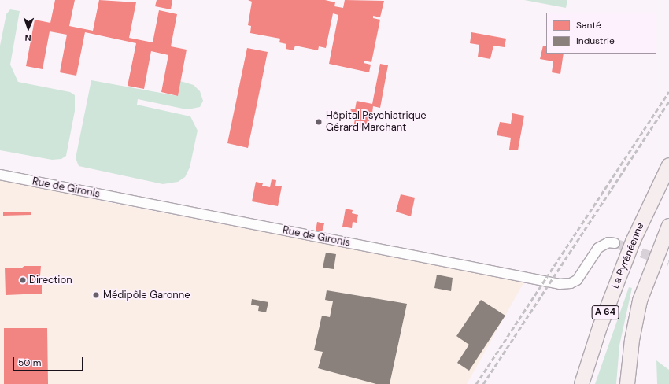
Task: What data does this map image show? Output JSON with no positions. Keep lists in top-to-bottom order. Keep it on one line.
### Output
{"streets":{"highway":["La Pyrénéenne","A 64"],"street":["Rue de Gironis"]},"places":["Hôpital Psychiatrique Gérard Marchant","Direction","Médipôle Garonne"],"legend":["Santé","Industrie"],"scale_bar":"50 m","north":"bottom"}
